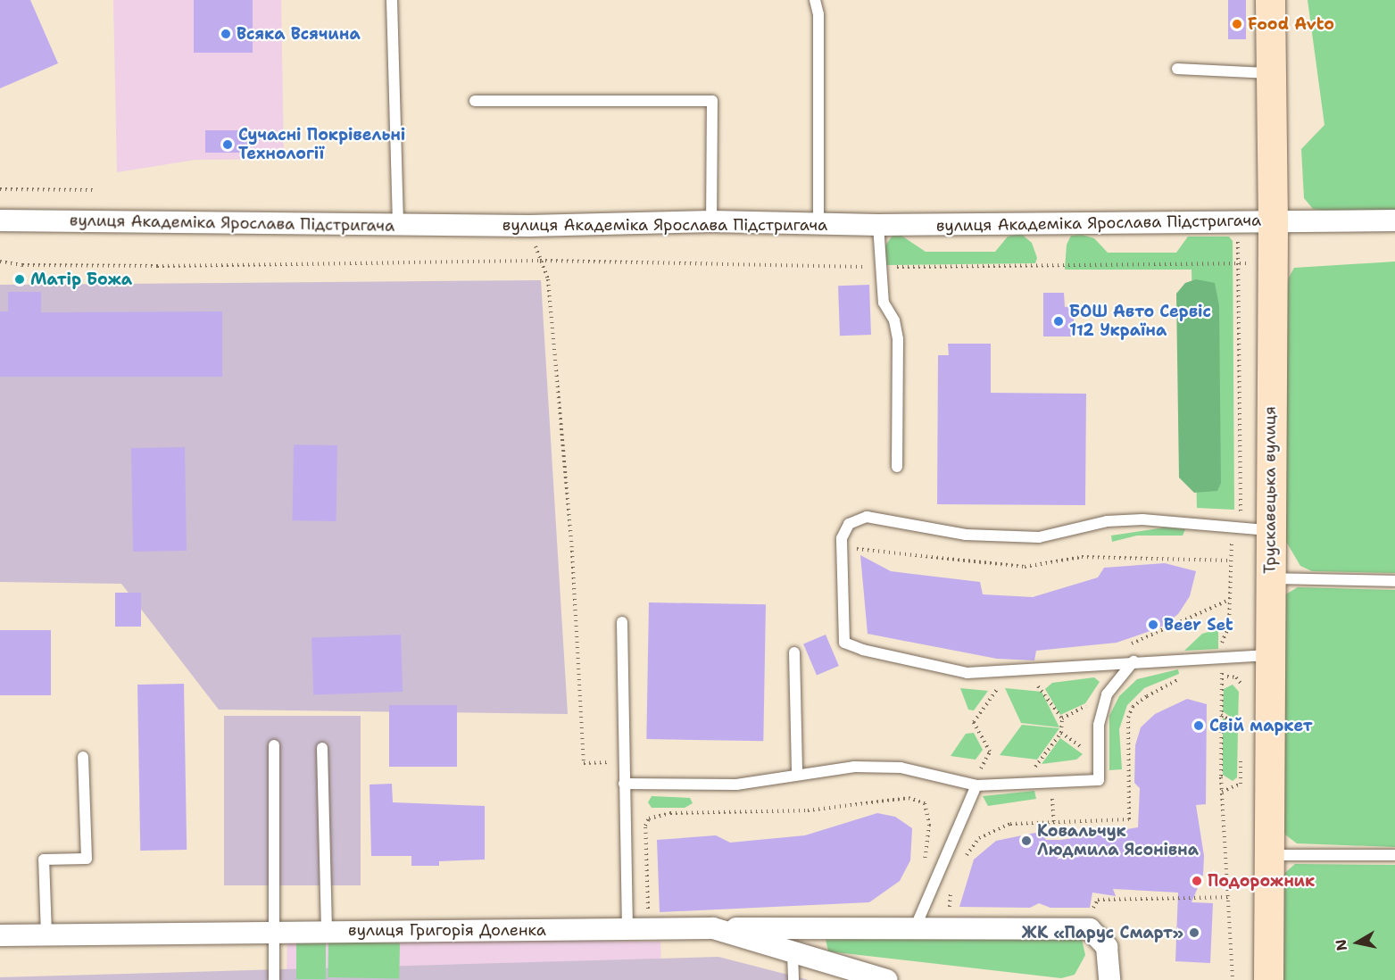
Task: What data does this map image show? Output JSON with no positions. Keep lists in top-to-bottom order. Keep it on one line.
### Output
{"streets":{"street":["вулиця Академіка Ярослава Підстригача","Трускавецька вулиця","вулиця Григорія Доленка"]},"crossings":[["вулиця Академіка Ярослава Підстригача","Трускавецька вулиця"]],"places":["Food Avto","Всяка Всячина","Сучасні Покрівельні Технології","Матір Божа","БОШ Авто Сервіс 112 Україна","Beer Set","Свiй маркет","Ковальчук Людмила Ясонівна","Подорожник","ЖК «Парус Смарт»"],"north":"left"}
